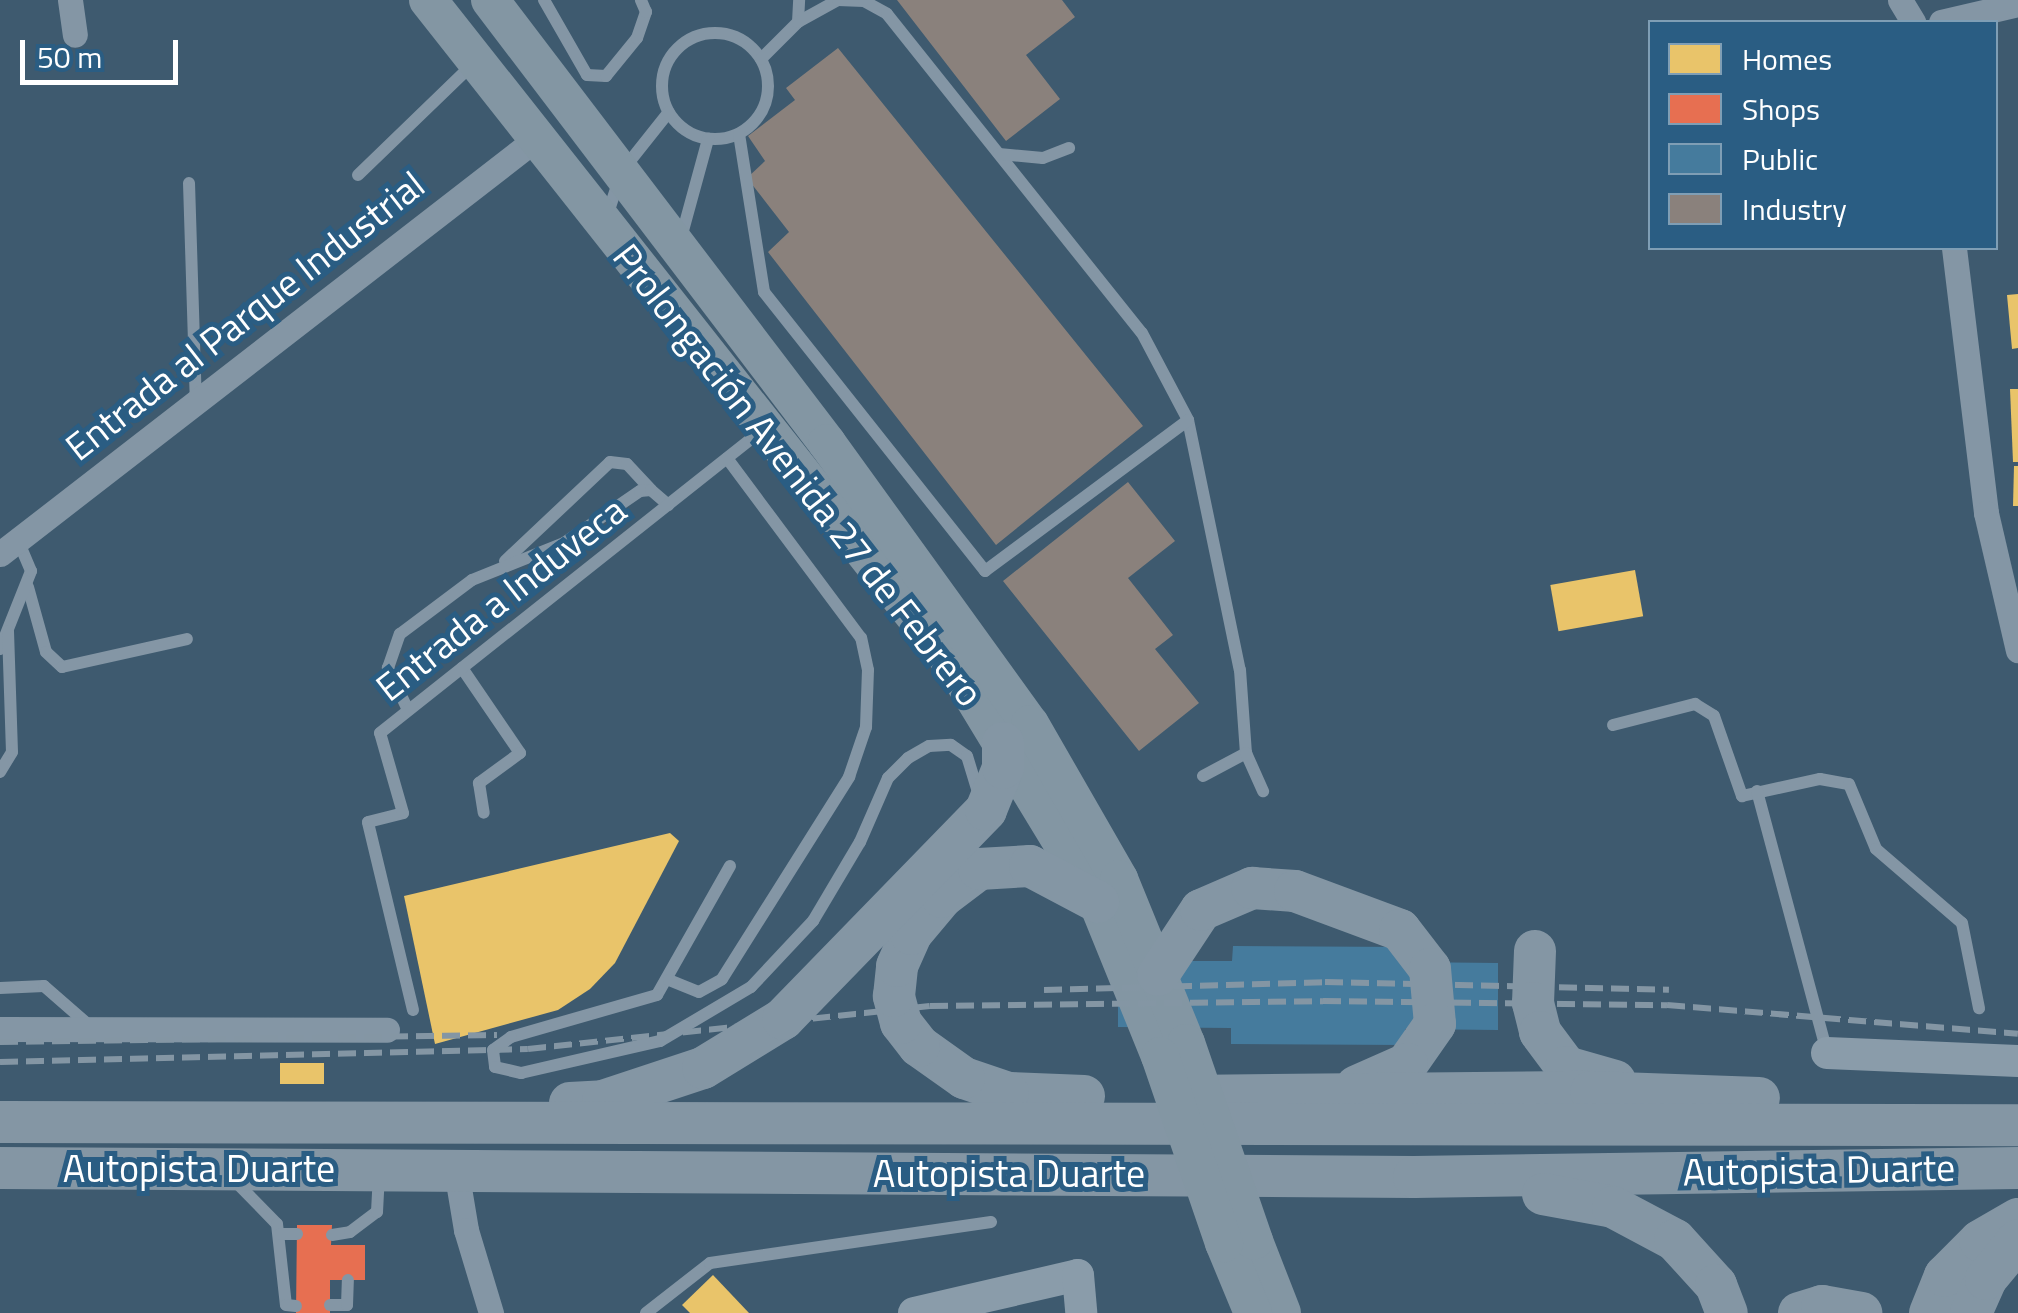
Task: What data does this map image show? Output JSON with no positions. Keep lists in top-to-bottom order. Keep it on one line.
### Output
{"streets":{"highway":["Autopista Duarte"],"main road":["Prolongación Avenida 27 de Febrero"],"street":["Entrada al Parque Industrial"],"lane":["Entrada a Induveca"]},"crossings":[["Entrada al Parque Industrial","Prolongación Avenida 27 de Febrero"],["Prolongación Avenida 27 de Febrero","Entrada a Induveca"]],"legend":["Homes","Shops","Public","Industry"],"scale_bar":"50 m"}
